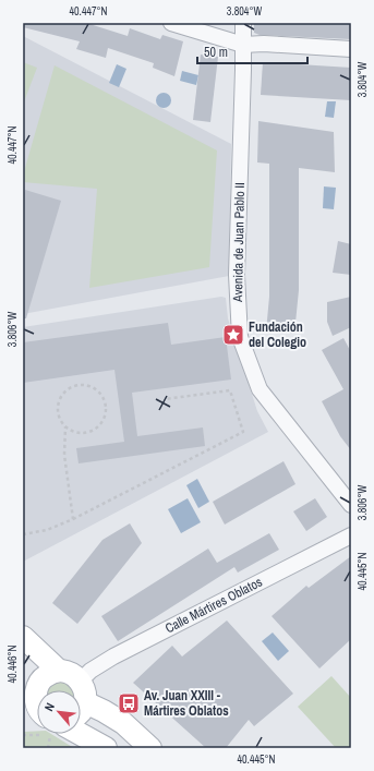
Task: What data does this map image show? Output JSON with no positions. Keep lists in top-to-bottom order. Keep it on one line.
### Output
{"streets":{"street":["Avenida de Juan Pablo II","Calle Mártires Oblatos"]},"places":{"place":["Fundación del Colegio"],"bus stop":["Av. Juan XXIII - Mártires Oblatos"]},"scale_bar":"50 m","north":"top left","coordinates":["40.447°N","3.804°W","3.806°W","40.445°N","40.446°N"]}
